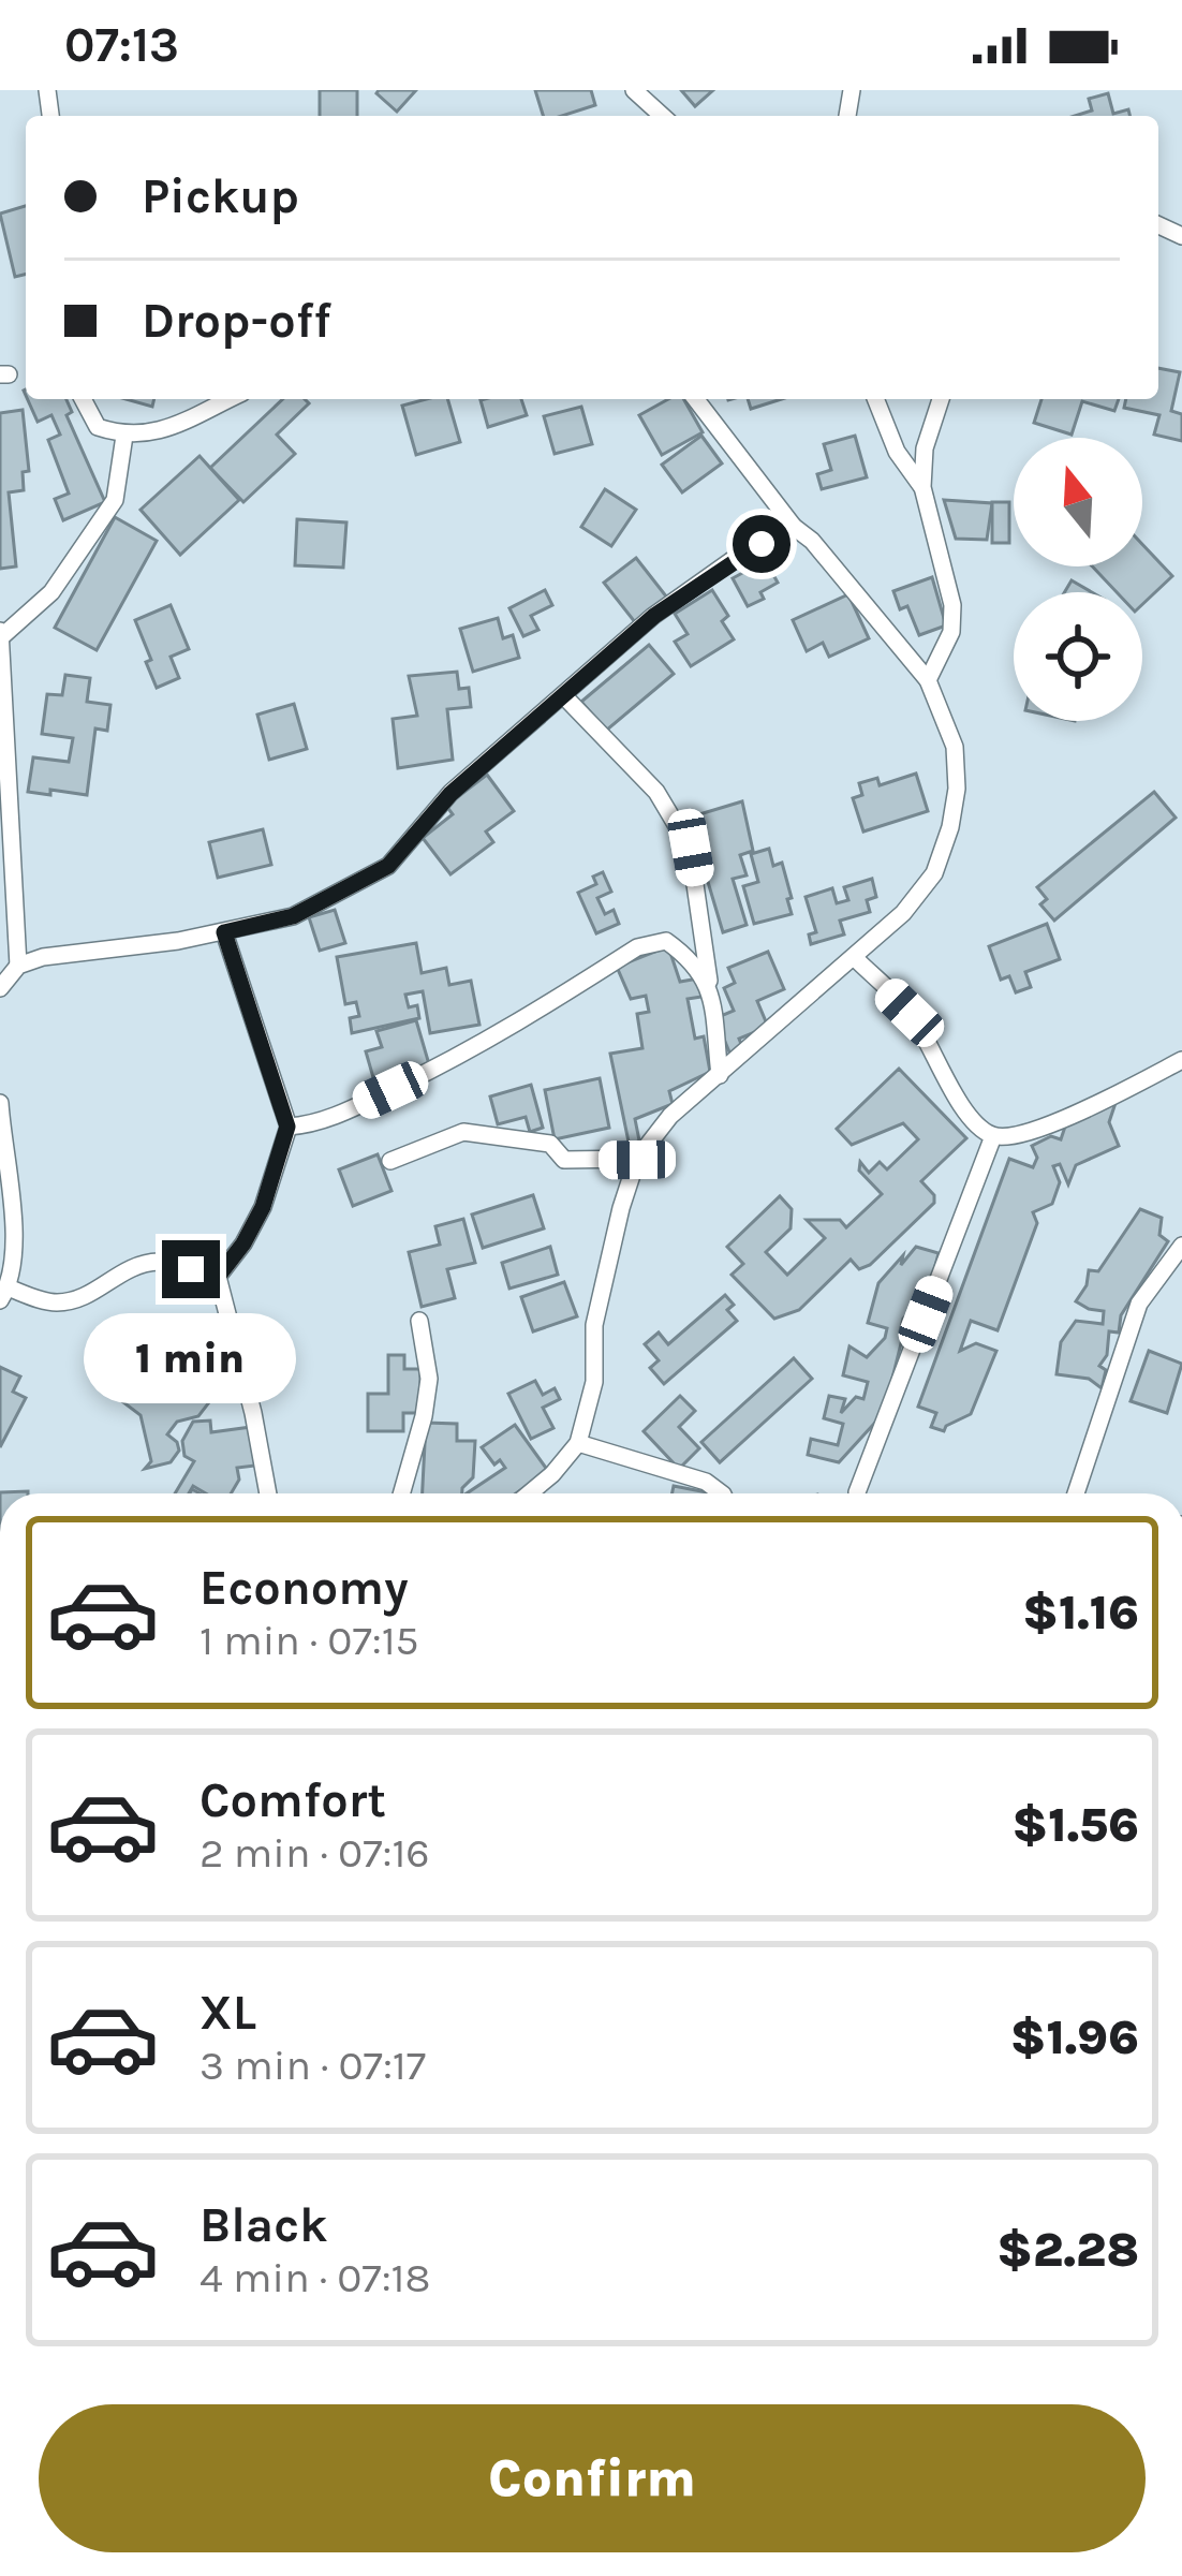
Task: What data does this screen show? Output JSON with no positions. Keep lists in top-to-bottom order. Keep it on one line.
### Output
{"north":"top","page":{"status":"07:13","banner":["Pickup","Drop-off"],"bubble":"1 min","list":[{"name":"Economy","note":"1 min · 07:15","value":"$1.16"},{"name":"Comfort","note":"2 min · 07:16","value":"$1.56"},{"name":"XL","note":"3 min · 07:17","value":"$1.96"},{"name":"Black","note":"4 min · 07:18","value":"$2.28"}],"buttons":"Confirm"}}
